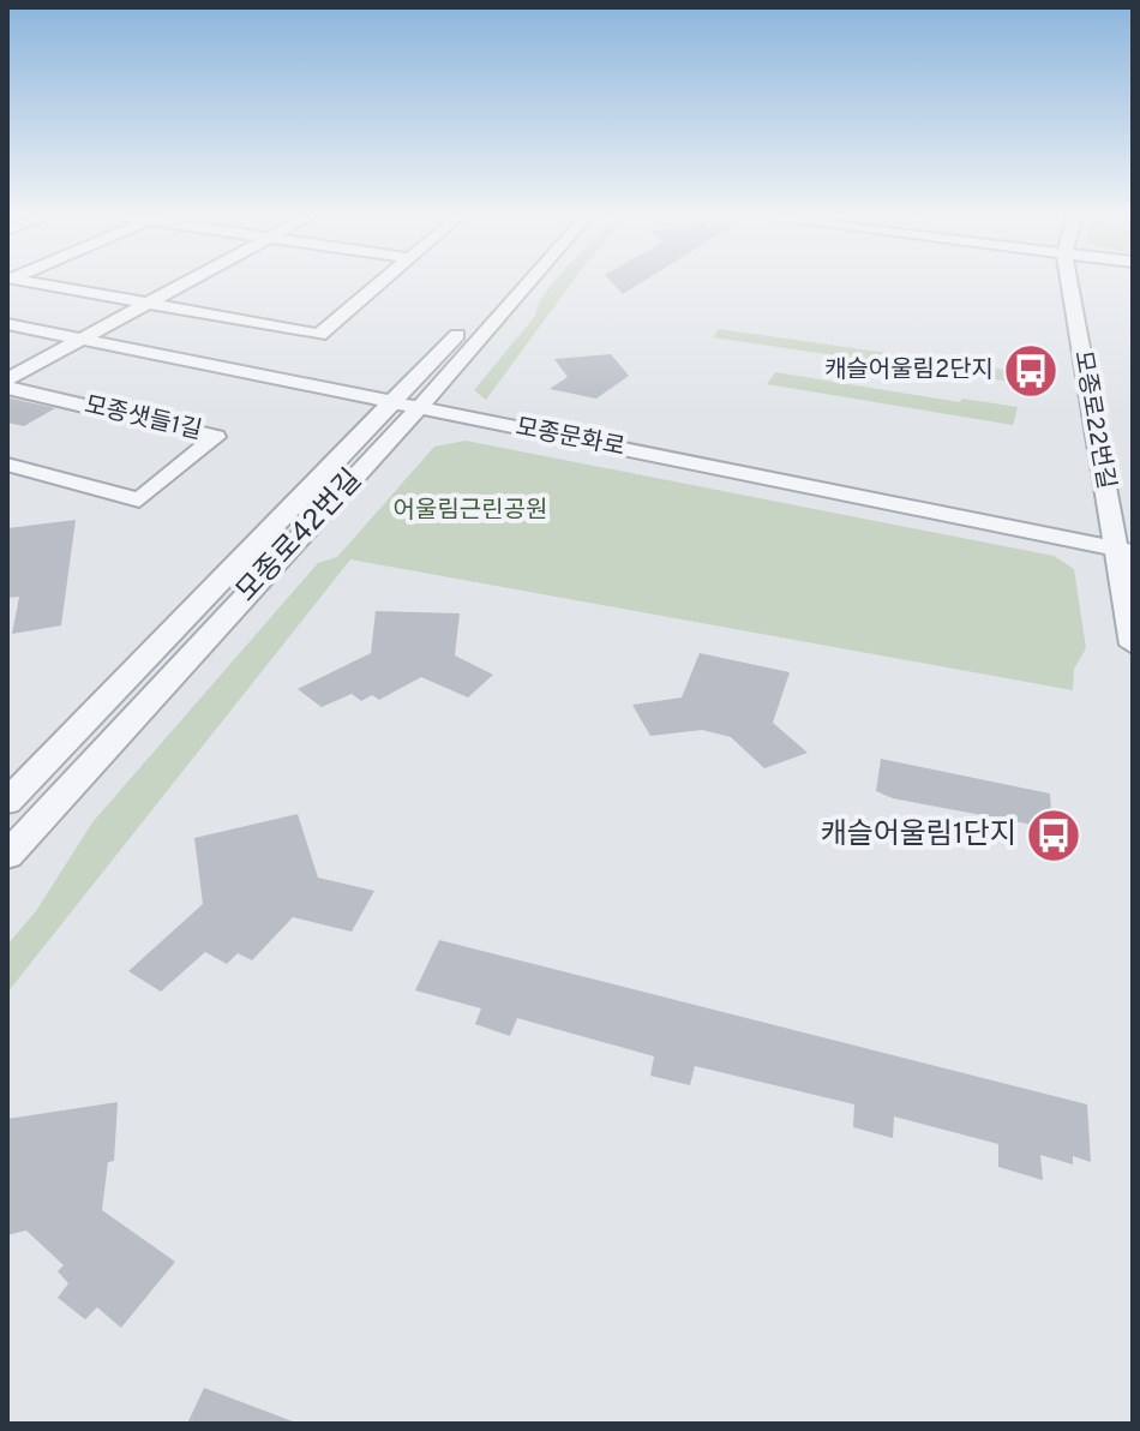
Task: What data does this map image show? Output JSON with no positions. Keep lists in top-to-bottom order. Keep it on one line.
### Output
{"streets":{"street":["모종샛들1길","모종로22번길","모종문화로","모종로42번길"]},"crossings":[["모종로22번길","모종문화로"],["모종문화로","모종로42번길"]],"parks":["어울림근린공원"],"places":{"bus stop":["캐슬어울림2단지","캐슬어울림1단지"]}}
